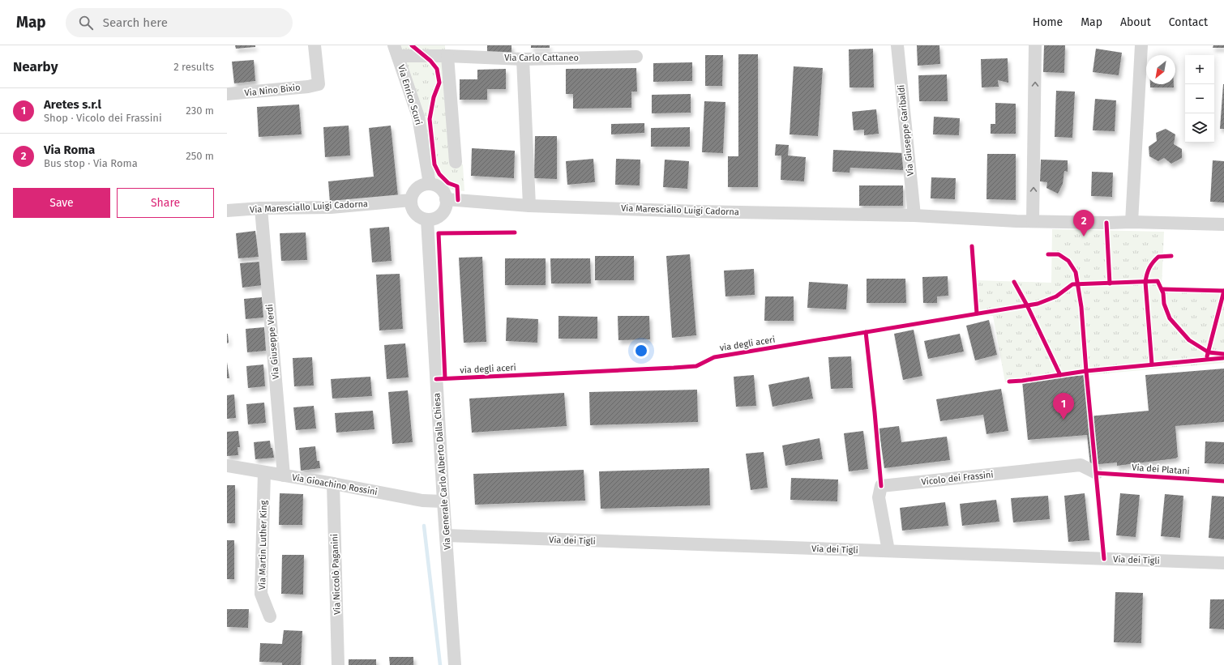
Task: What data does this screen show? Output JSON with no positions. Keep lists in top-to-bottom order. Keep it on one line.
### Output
{"streets":{"street":["Via Carlo Cattaneo","Via Nino Bixio","Via Enrico Scuri","Via Giuseppe Garibaldi","Via Maresciallo Luigi Cadorna","Via Giuseppe Verdi","Via Generale Carlo Alberto Dalla Chiesa","Vicolo dei Frassini","Via Gioachino Rossini","Via dei Tigli","Via Martin Luther King","Via Niccolò Paganini"],"cycle path":["via degli aceri","Via dei Platani"]},"crossings":[["Via Carlo Cattaneo","Via Enrico Scuri"],["Via Enrico Scuri","Via Maresciallo Luigi Cadorna"],["Via Enrico Scuri","Via Generale Carlo Alberto Dalla Chiesa"],["Via Giuseppe Garibaldi","Via Maresciallo Luigi Cadorna"],["Via Maresciallo Luigi Cadorna","Via Giuseppe Verdi"],["Via Maresciallo Luigi Cadorna","Via Generale Carlo Alberto Dalla Chiesa"],["Via Giuseppe Verdi","Via Gioachino Rossini"],["Via Generale Carlo Alberto Dalla Chiesa","Via Gioachino Rossini"],["Via Generale Carlo Alberto Dalla Chiesa","Via dei Tigli"],["Vicolo dei Frassini","Via dei Tigli"],["Via Gioachino Rossini","Via Martin Luther King"],["Via Gioachino Rossini","Via Niccolò Paganini"]],"north":"bottom left","page":{"header":"Map","search":"Search here","nav":["Home","Map","About","Contact"],"heading":["Nearby","2 results"],"map_buttons":["+","−"],"list":[{"mark":"1","name":"Aretes s.r.l","note":"Shop · Vicolo dei Frassini","value":"230 m"},{"mark":"2","name":"Via Roma","note":"Bus stop · Via Roma","value":"250 m"}],"buttons":["Save","Share"],"pins":["2","1"]}}
